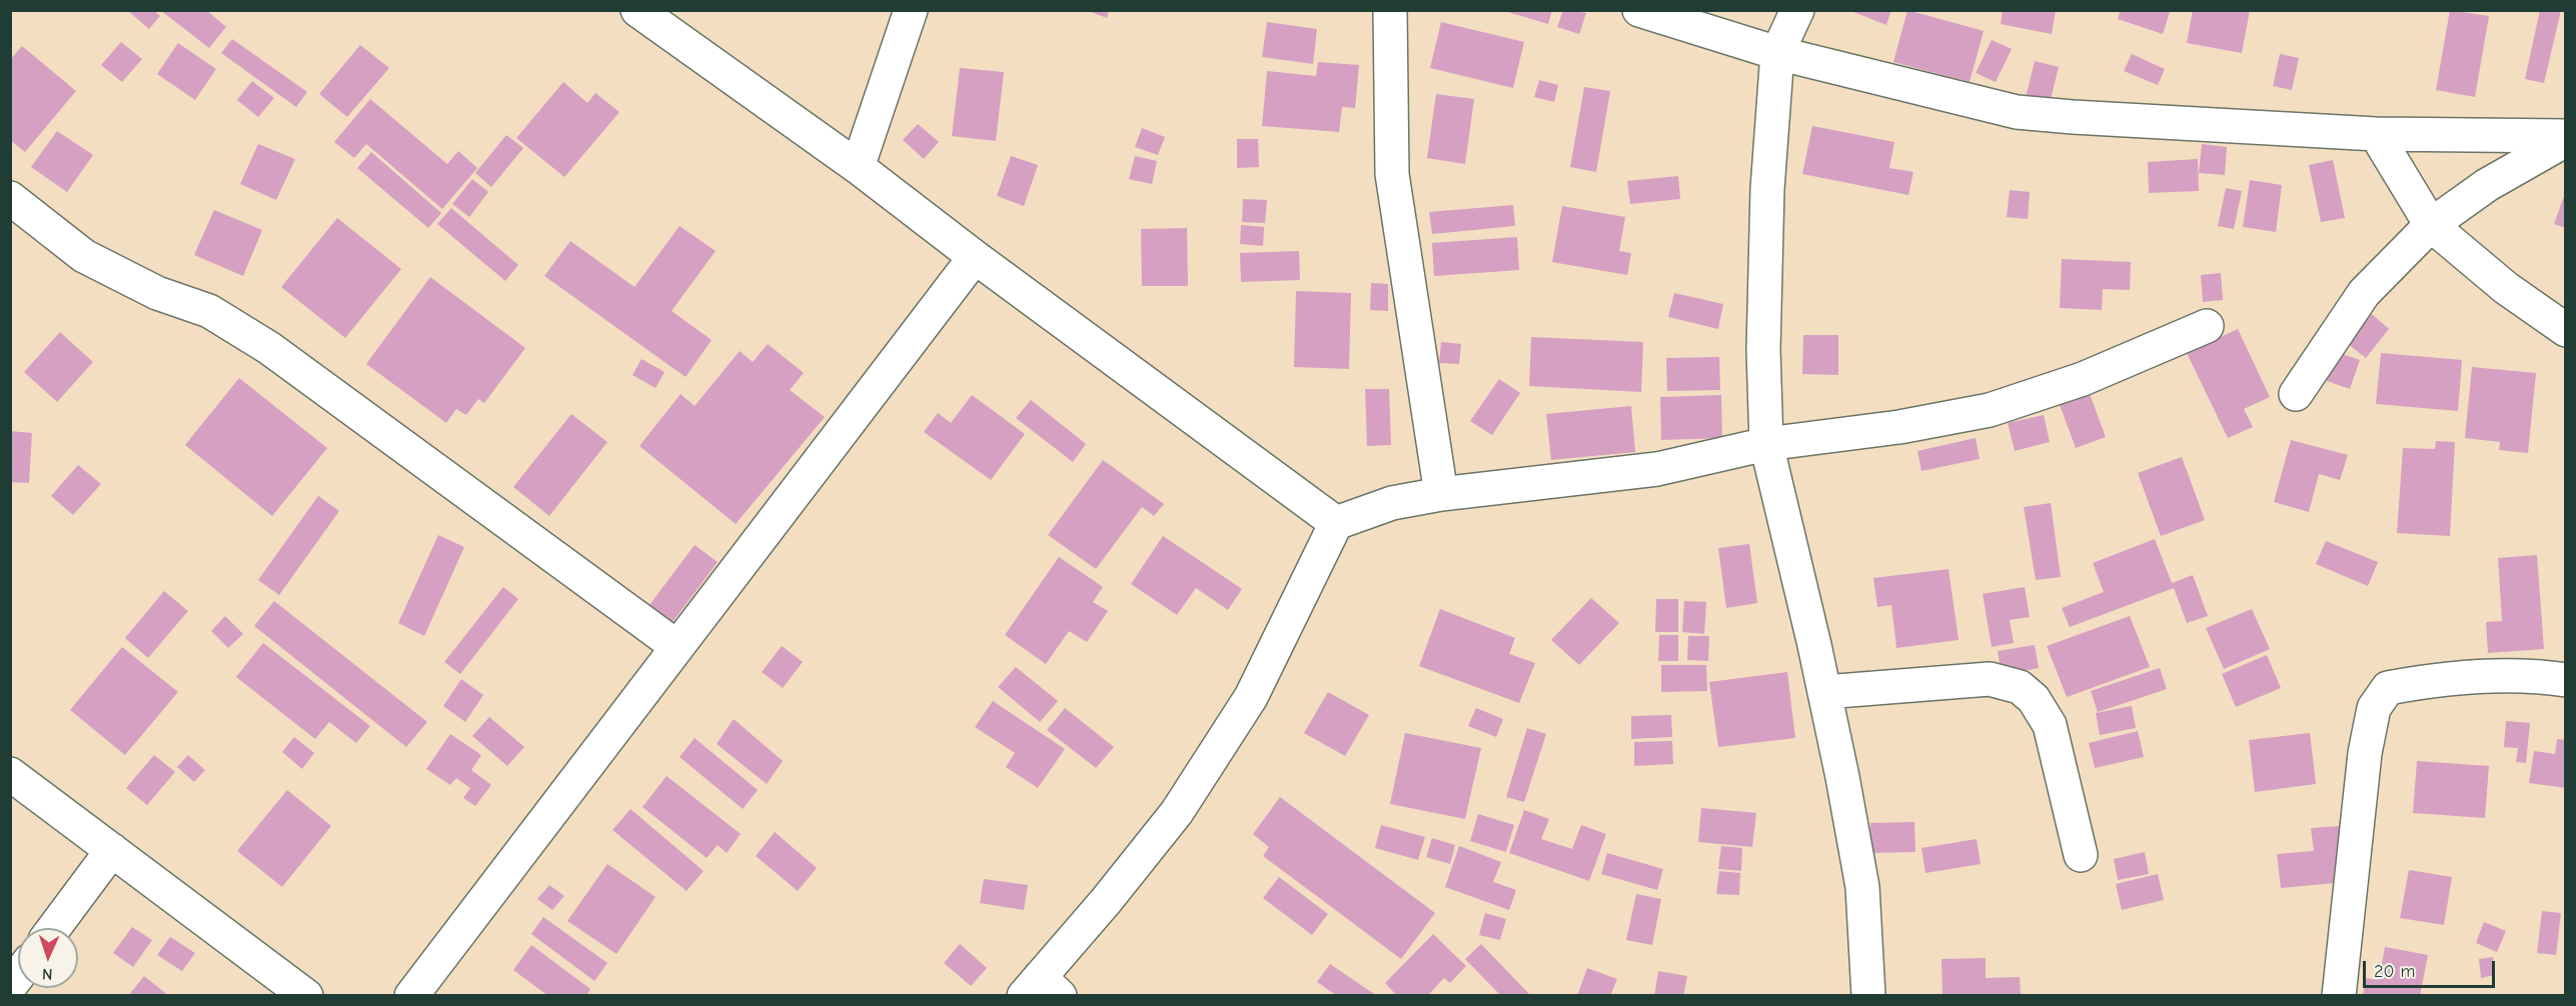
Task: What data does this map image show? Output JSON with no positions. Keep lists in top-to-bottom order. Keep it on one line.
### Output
{"scale_bar":"20 m","north":"bottom"}
